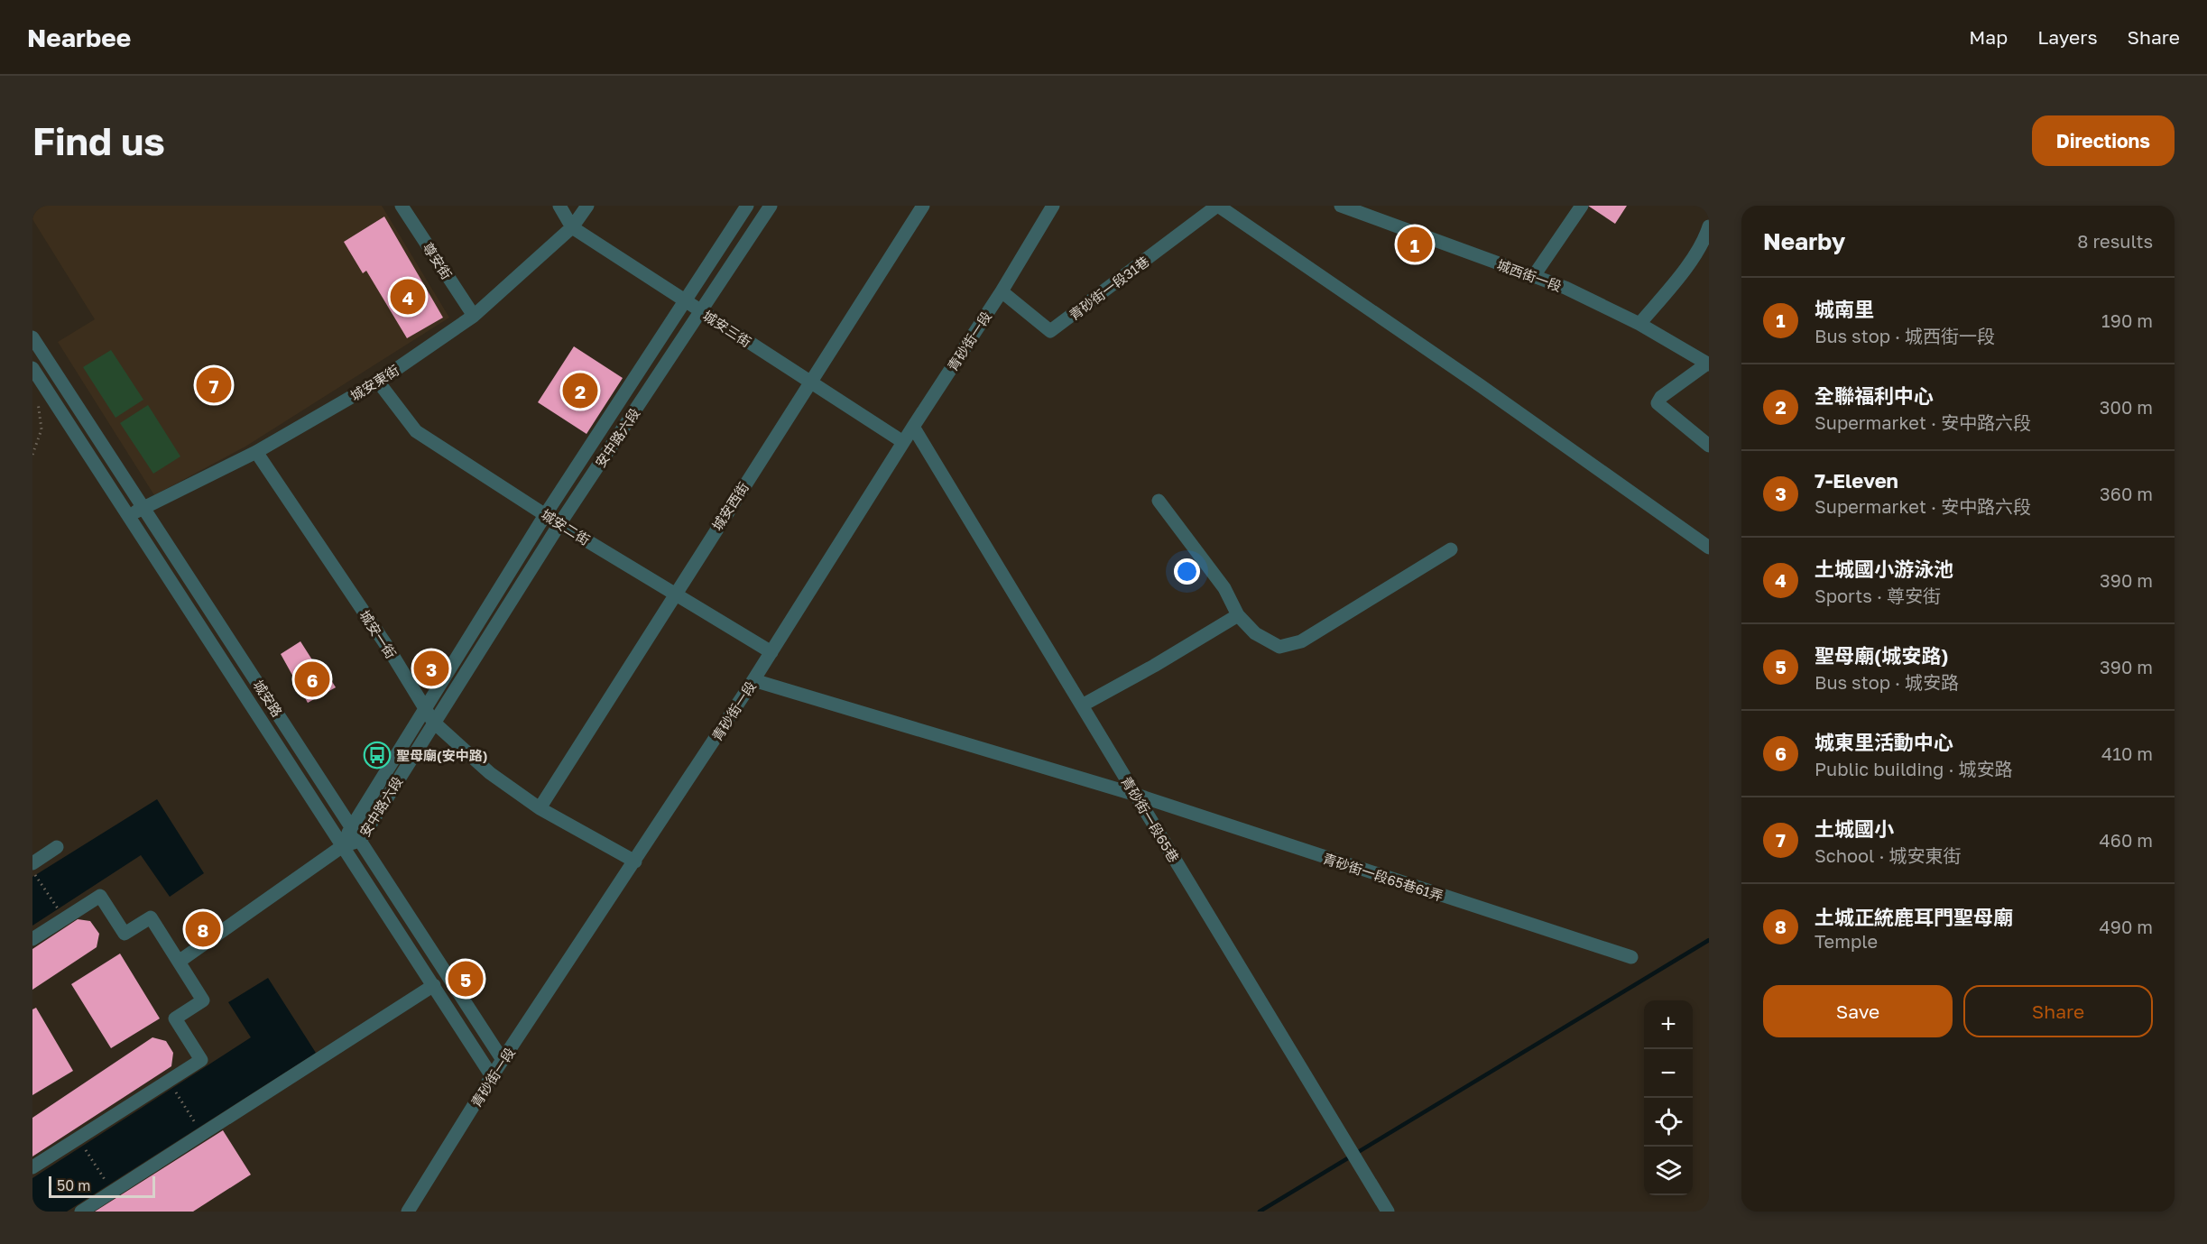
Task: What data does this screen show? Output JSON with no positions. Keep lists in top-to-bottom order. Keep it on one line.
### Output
{"streets":{"street":["尊安街","城西街一段","青砂街一段31巷","城安三街","青砂街一段","城安東街","安中路六段","城安西街","城安二街","城安一街","城安路","青砂街一段65巷","青砂街一段65巷61弄"]},"crossings":[["尊安街","城安東街"],["青砂街一段31巷","青砂街一段"],["城安三街","青砂街一段"],["城安三街","城安東街"],["城安三街","安中路六段"],["城安三街","城安西街"],["青砂街一段","城安二街"],["青砂街一段","城安一街"],["青砂街一段","城安路"],["青砂街一段","青砂街一段65巷"],["青砂街一段","青砂街一段65巷61弄"],["城安東街","城安二街"],["城安東街","城安一街"],["城安東街","城安路"],["安中路六段","城安二街"],["安中路六段","城安一街"],["安中路六段","城安路"],["城安西街","城安二街"],["城安西街","城安一街"],["青砂街一段65巷","青砂街一段65巷61弄"]],"places":{"bus stop":["聖母廟(安中路)"]},"scale_bar":"50 m","page":{"header":"Nearbee","nav":["Map","Layers","Share"],"buttons":["Directions",["Save","Share"]],"title":"Find us","heading":["Nearby","8 results"],"pins":["1","4","7","2","3","6","8","5"],"list":[{"mark":"1","name":"城南里","note":"Bus stop · 城西街一段","value":"190 m"},{"mark":"2","name":"全聯福利中心","note":"Supermarket · 安中路六段","value":"300 m"},{"mark":"3","name":"7-Eleven","note":"Supermarket · 安中路六段","value":"360 m"},{"mark":"4","name":"土城國小游泳池","note":"Sports · 尊安街","value":"390 m"},{"mark":"5","name":"聖母廟(城安路)","note":"Bus stop · 城安路","value":"390 m"},{"mark":"6","name":"城東里活動中心","note":"Public building · 城安路","value":"410 m"},{"mark":"7","name":"土城國小","note":"School · 城安東街","value":"460 m"},{"mark":"8","name":"土城正統鹿耳門聖母廟","note":"Temple","value":"490 m"}],"map_buttons":["+","−"],"scale":"50 m"}}
